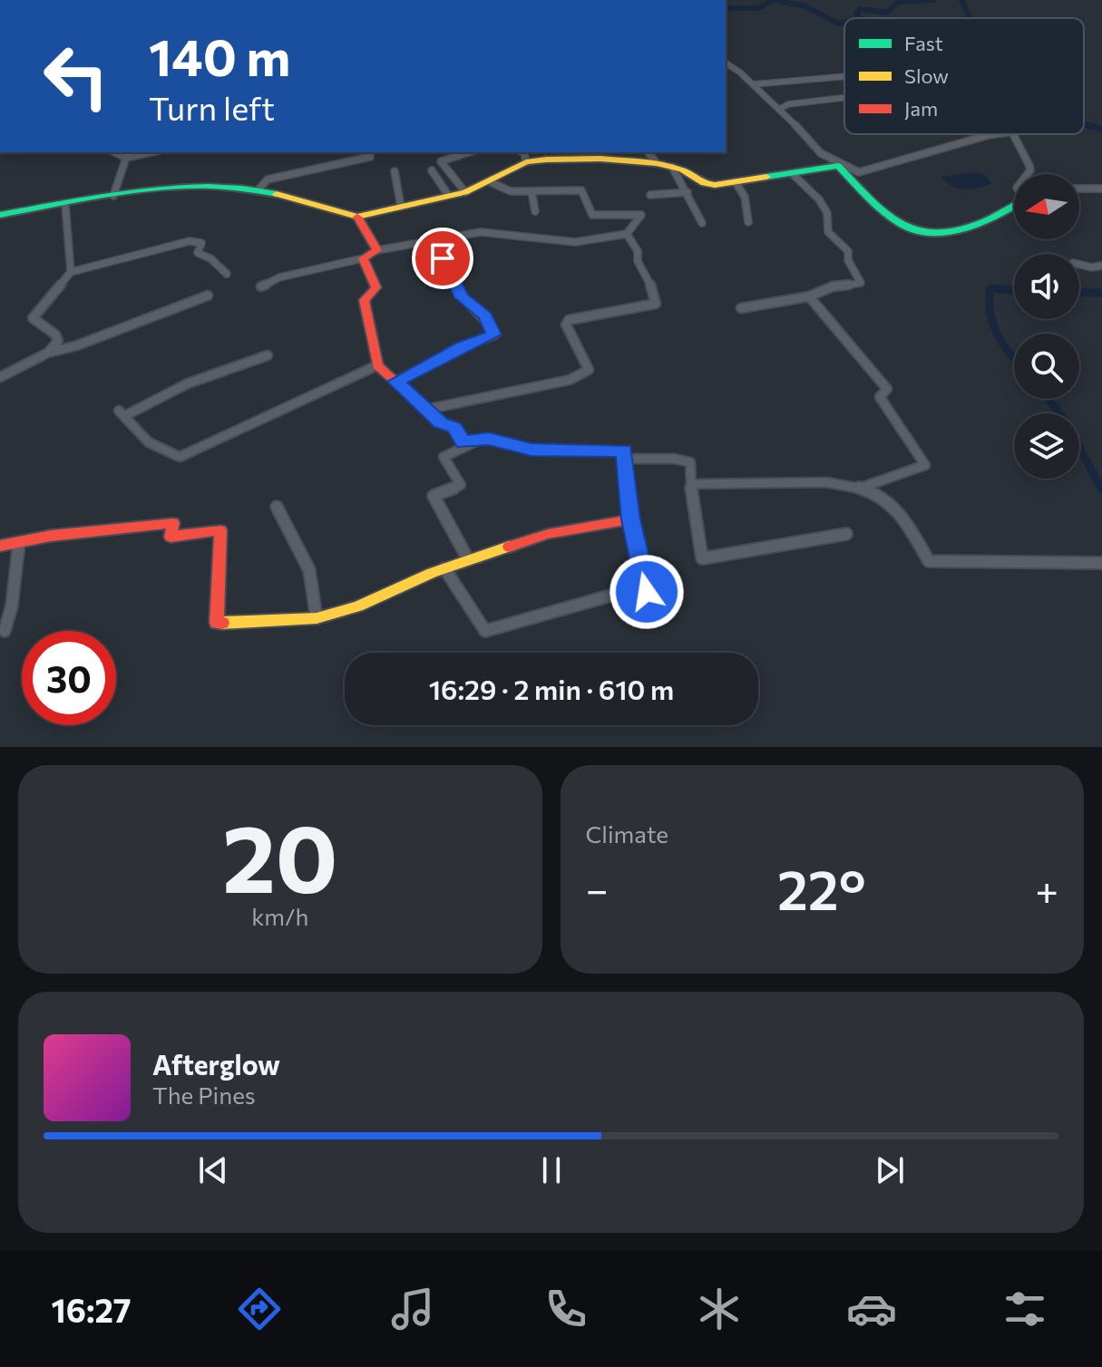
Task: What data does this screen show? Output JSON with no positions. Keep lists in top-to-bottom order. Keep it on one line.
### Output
{"legend":["Fast","Slow","Jam"],"north":"left","page":{"turn":["140 m","Turn left"],"limit":"30","trip":"16:29 · 2 min · 610 m","tile":[["20","km/h"],"Climate"],"heat":["−","22°","+"],"song":["Afterglow","The Pines"],"tabs":"16:27"}}
